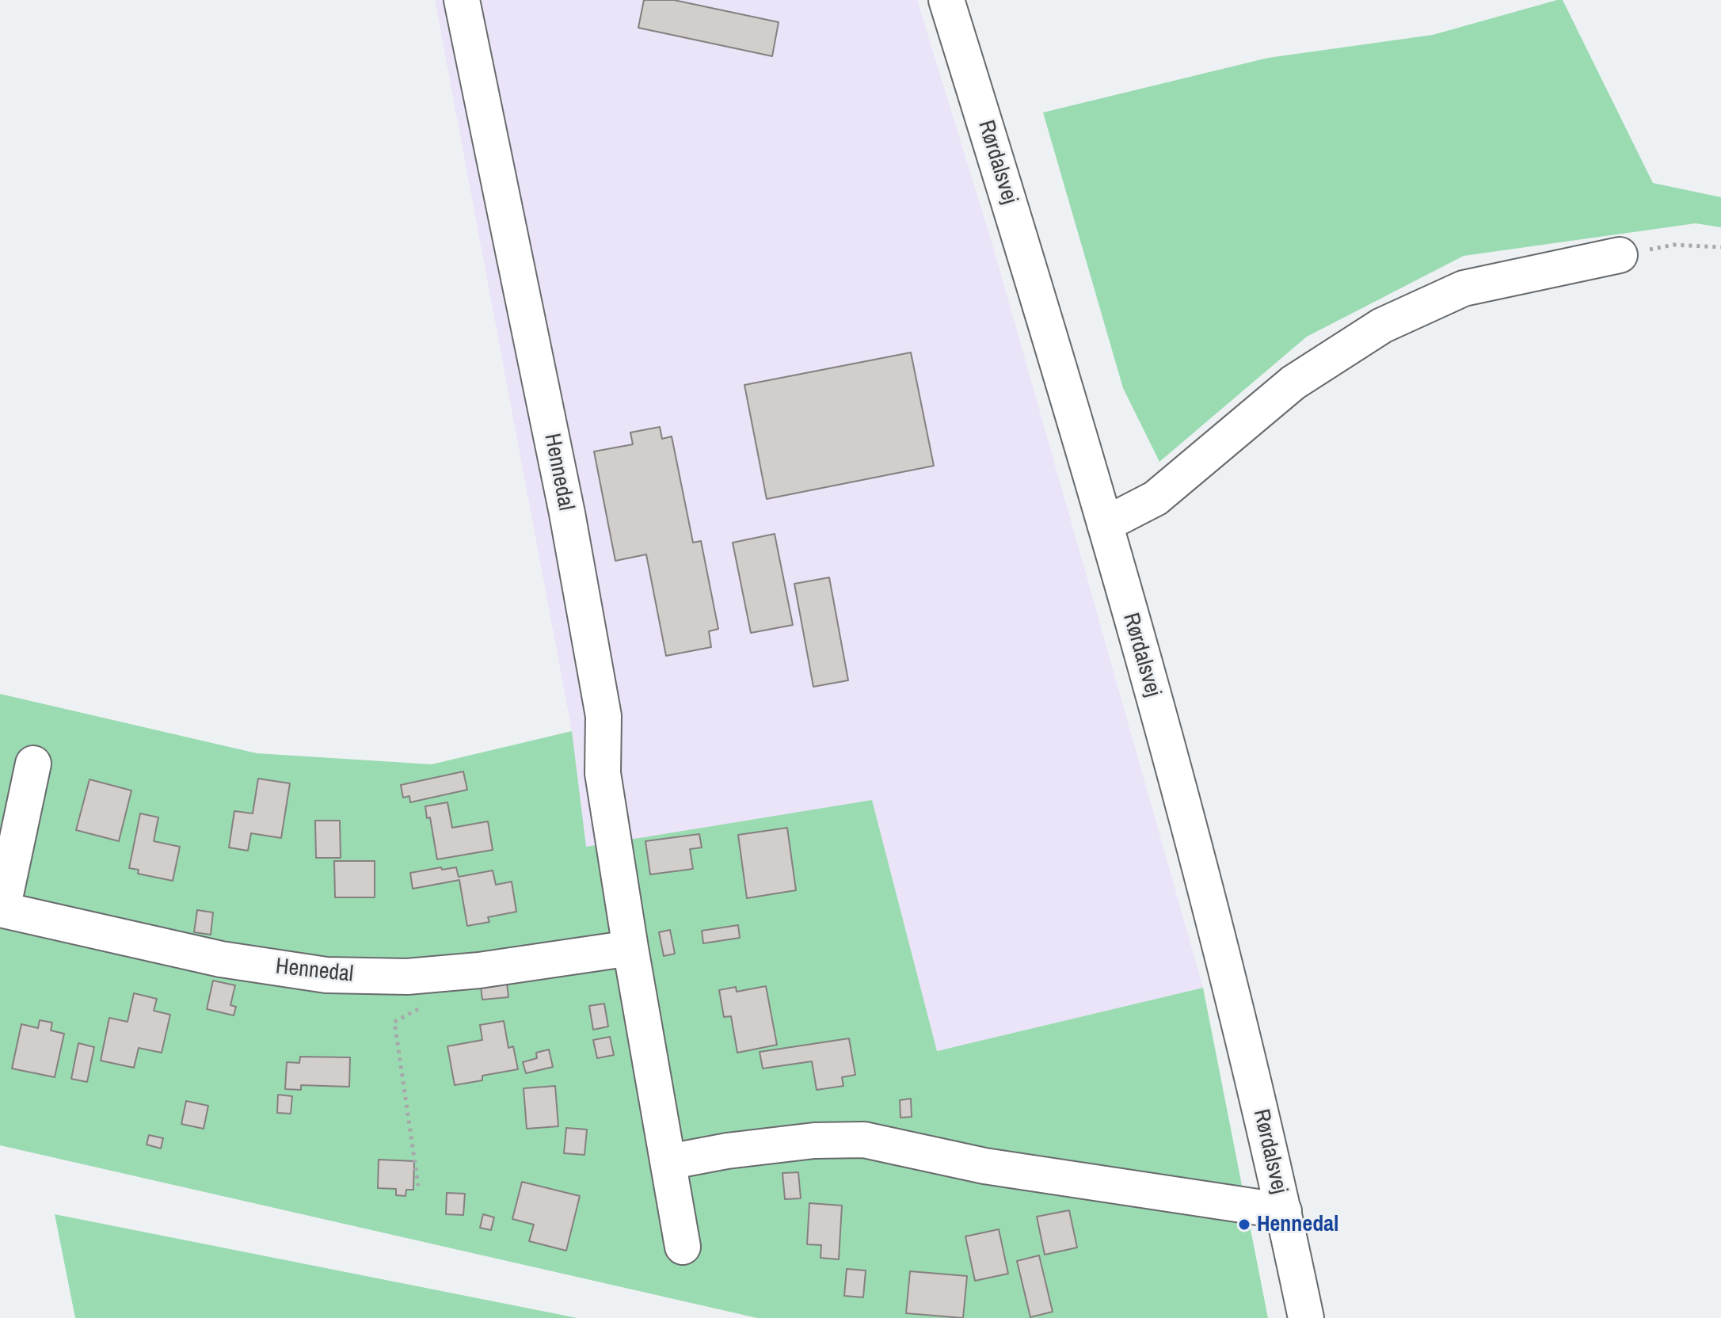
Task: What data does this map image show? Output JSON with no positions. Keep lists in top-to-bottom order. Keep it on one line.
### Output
{"streets":{"street":["Rørdalsvej","Hennedal"]},"places":["Hennedal"]}
